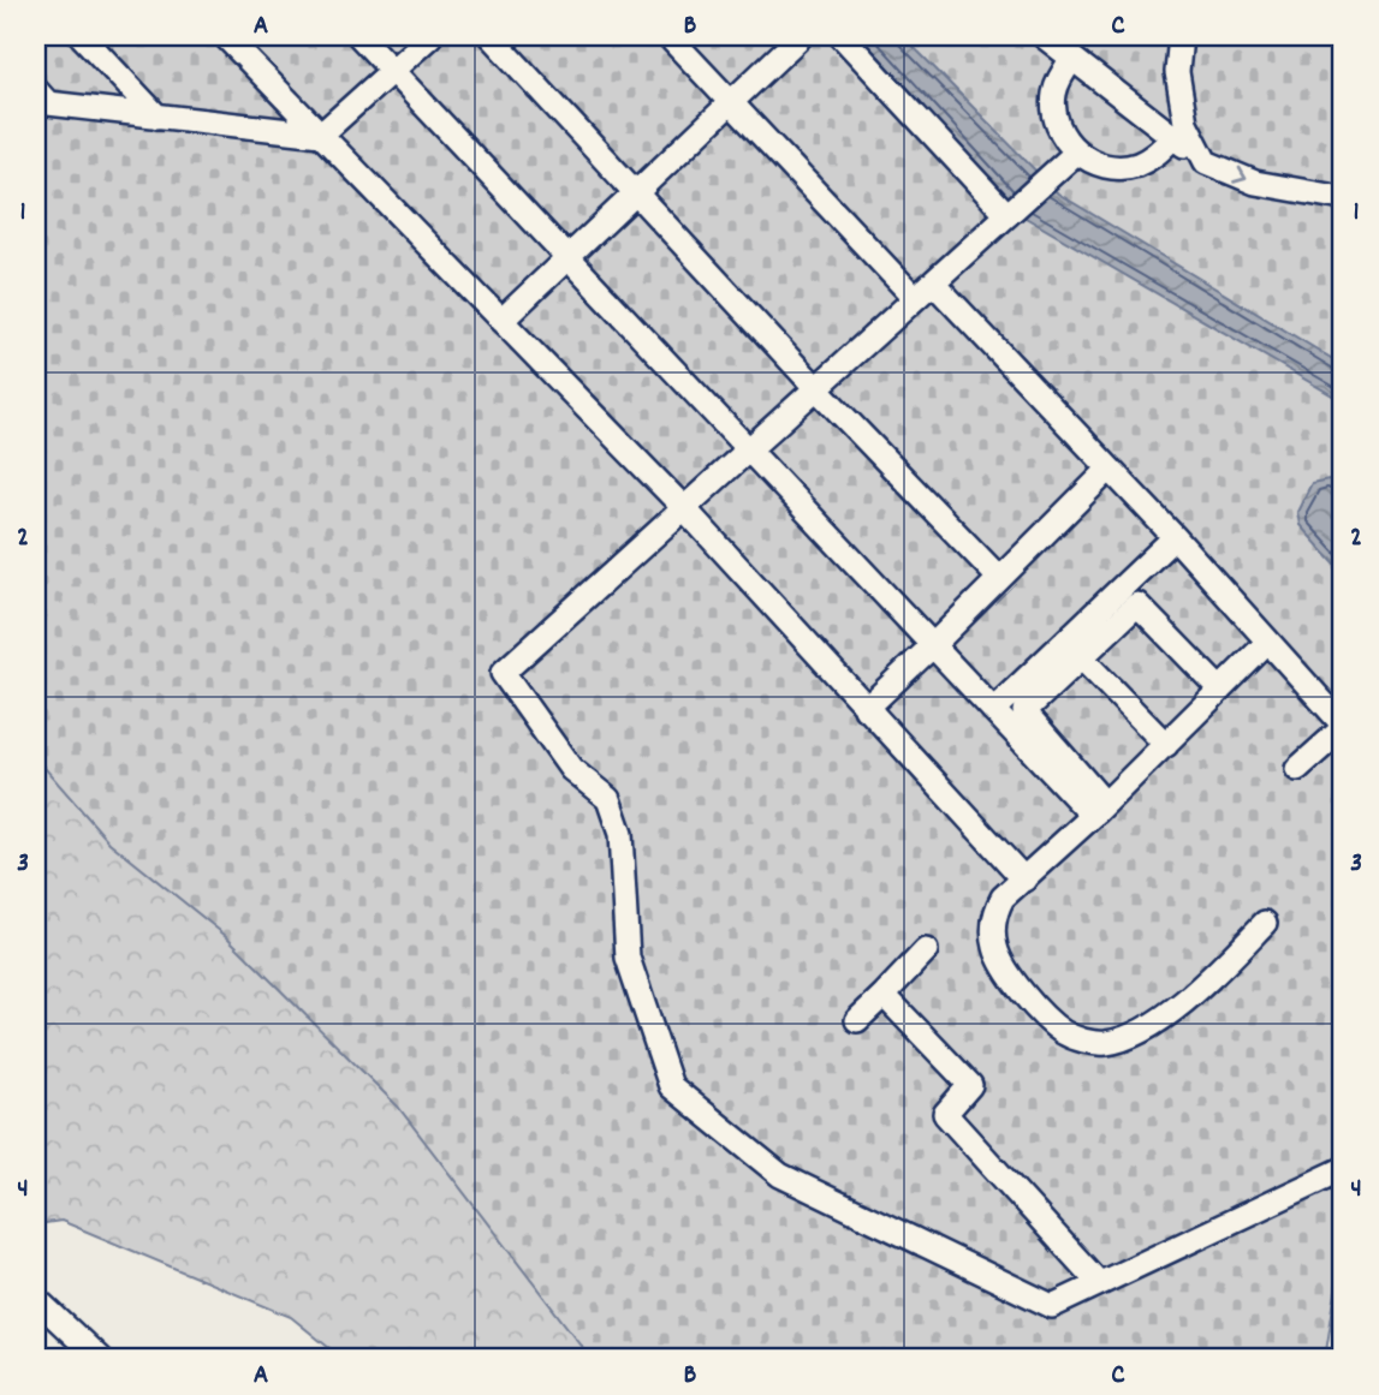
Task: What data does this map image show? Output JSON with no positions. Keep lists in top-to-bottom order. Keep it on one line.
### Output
{"grid":{"columns":["A","B","C"],"rows":["1","2","3","4"]}}
